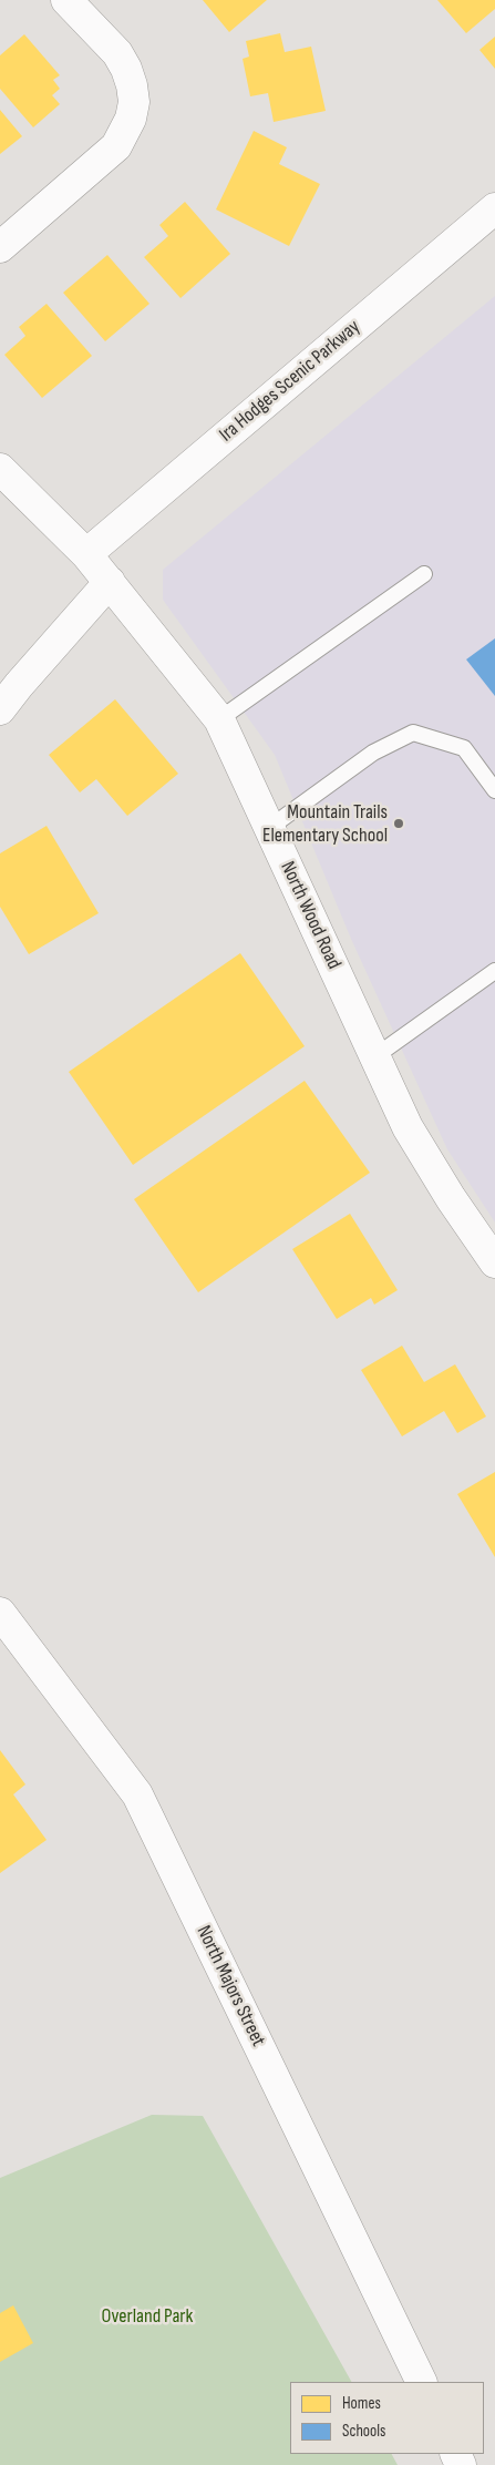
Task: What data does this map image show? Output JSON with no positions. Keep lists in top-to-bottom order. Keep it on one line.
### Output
{"streets":{"street":["Ira Hodges Scenic Parkway","North Wood Road","North Majors Street"]},"crossings":[["Ira Hodges Scenic Parkway","North Wood Road"]],"parks":["Overland Park"],"places":["Mountain Trails Elementary School"],"legend":["Homes","Schools"]}
